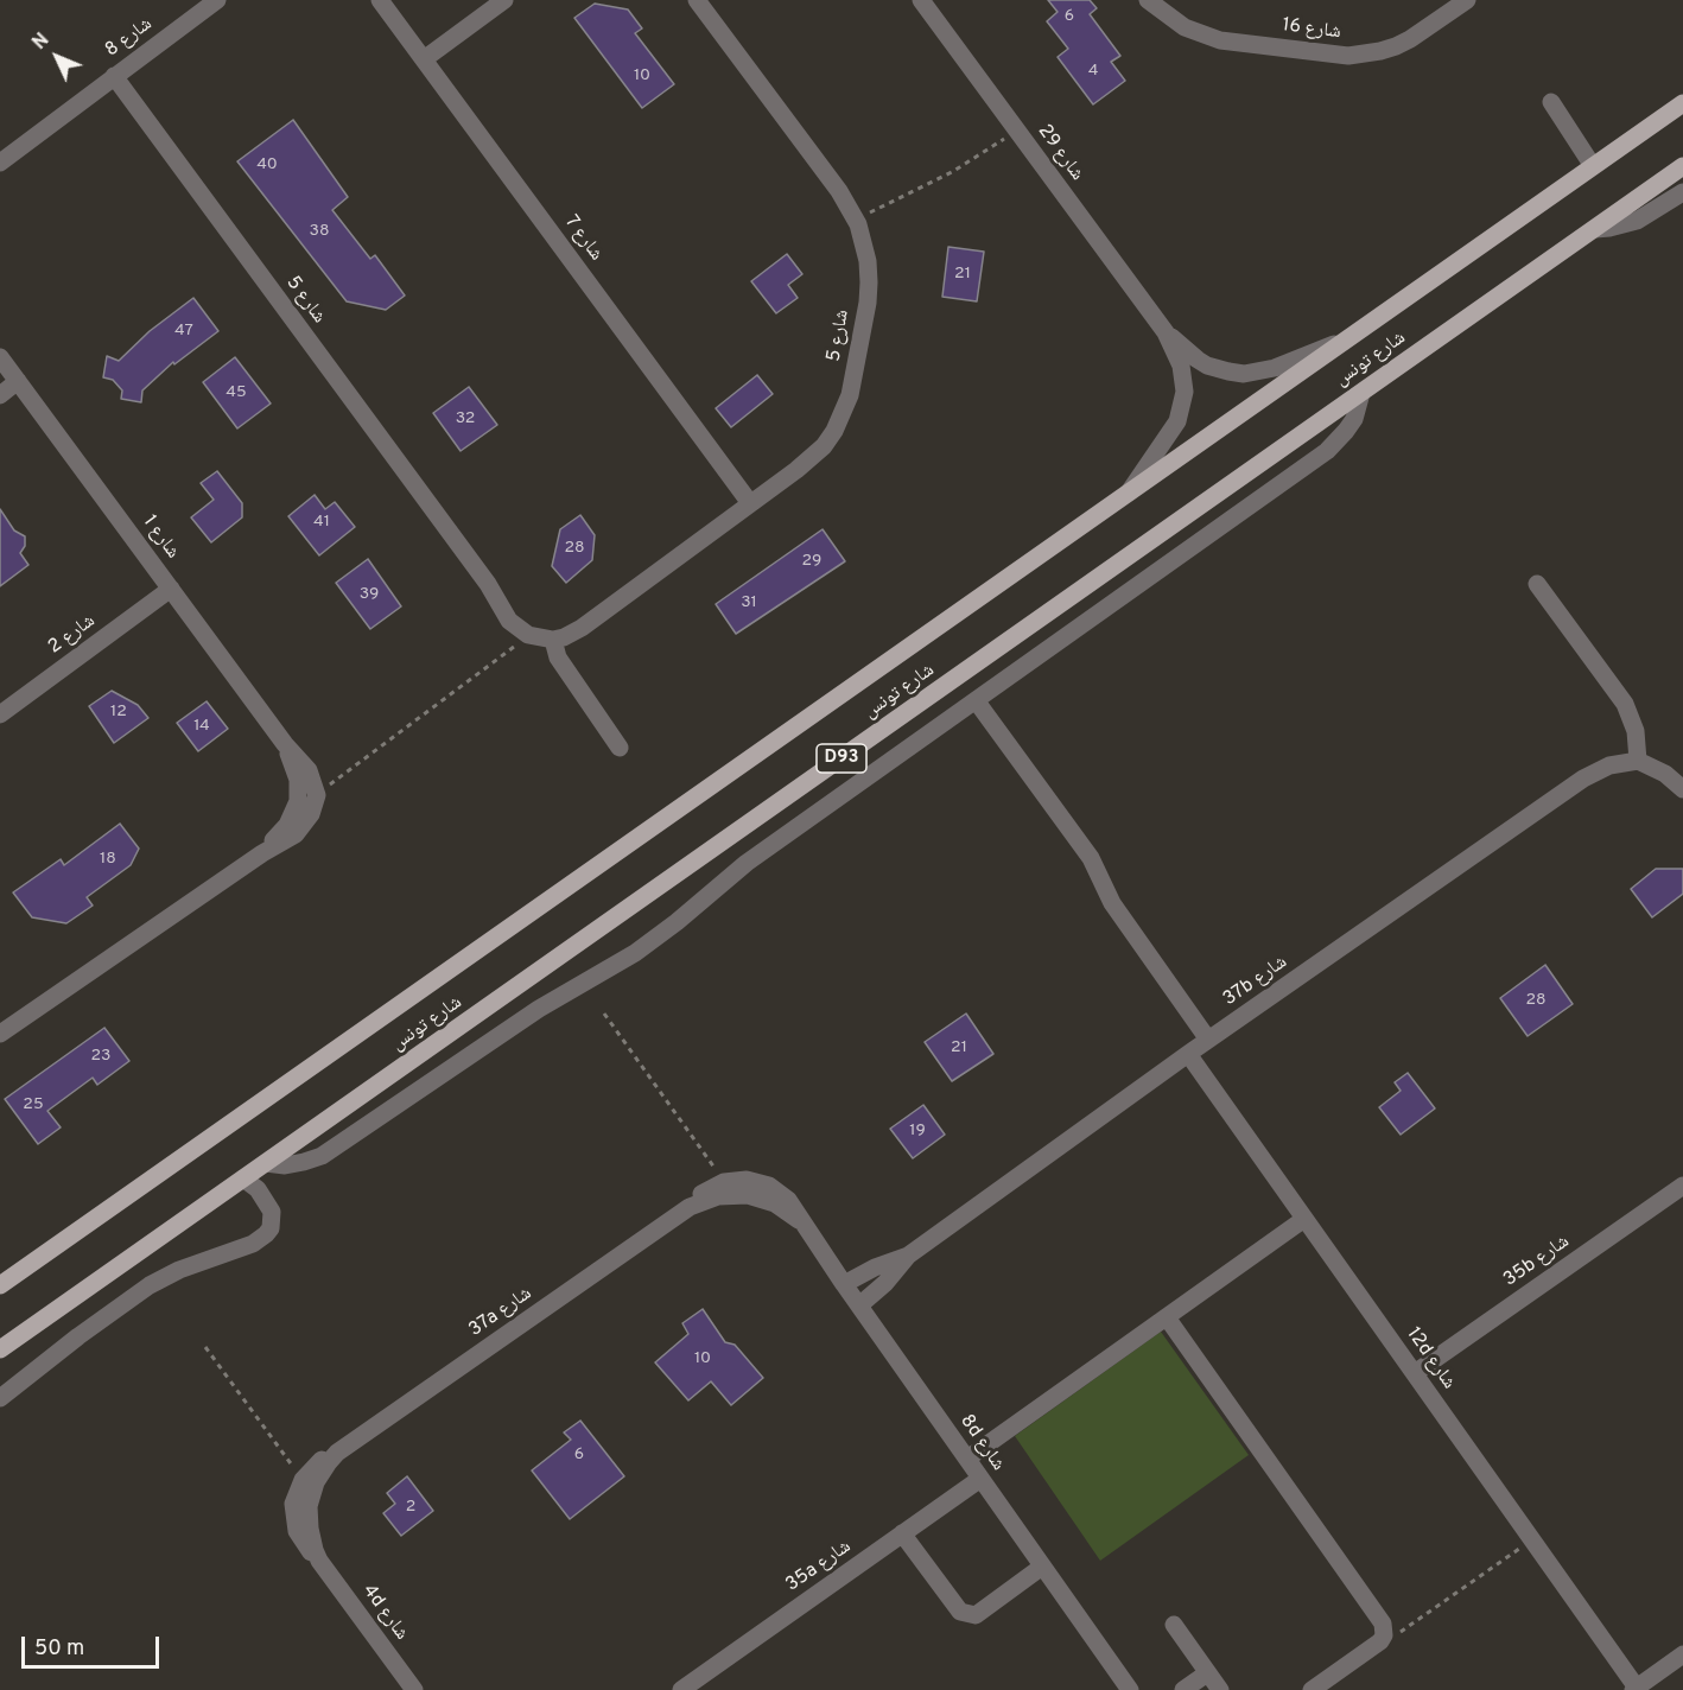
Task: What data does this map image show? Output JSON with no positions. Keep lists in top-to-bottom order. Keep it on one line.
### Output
{"streets":{"main road":["شارع تونس","D93"],"street":["شارع 16","شارع 8","شارع 29","شارع 7","شارع 5","شارع 1","شارع 2","37b شارع","35b شارع","37a شارع","12d شارع","8d شارع","35a شارع","4d شارع"]},"crossings":[["شارع 8","شارع 5"],["شارع 29","شارع تونس"],["شارع 7","شارع 5"],["شارع 1","شارع 2"],["37b شارع","12d شارع"],["37b شارع","8d شارع"],["35b شارع","12d شارع"],["37a شارع","8d شارع"],["37a شارع","4d شارع"],["8d شارع","35a شارع"]],"house_numbers":["6","4","10","40","38","21","47","45","32","41","28","29","39","31","12","14","18","28","21","23","25","19","10","6","2"],"scale_bar":"50 m","north":"top left"}
